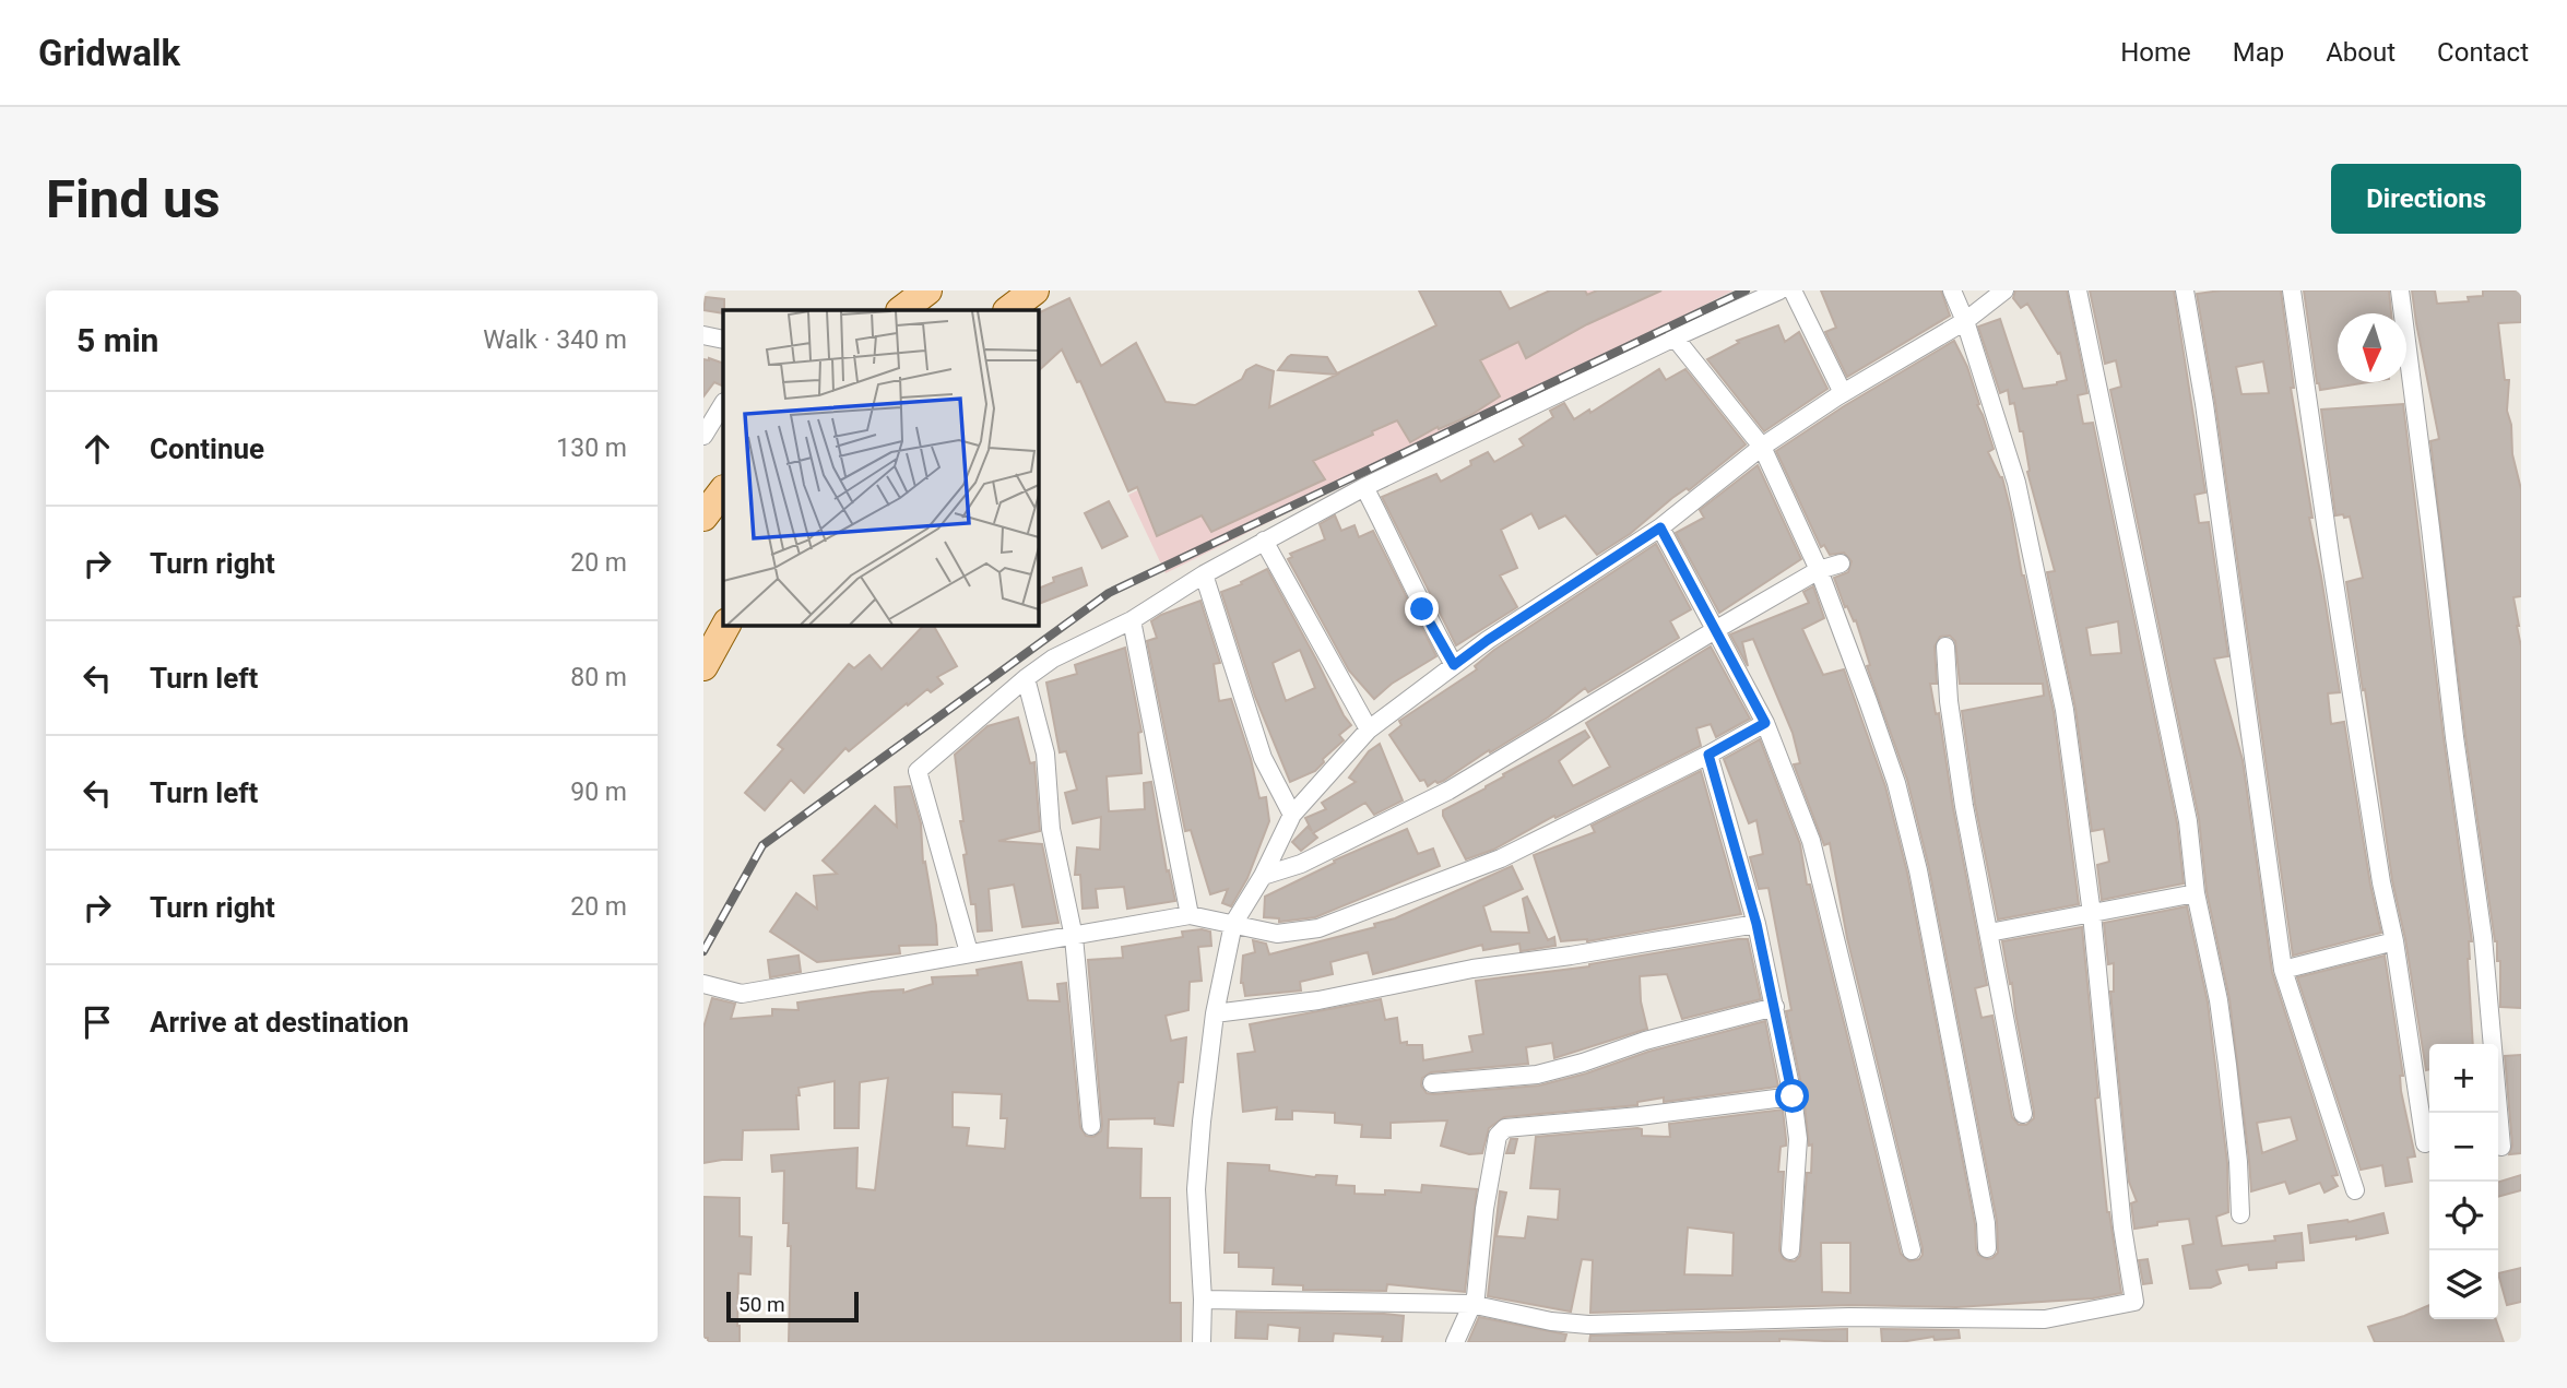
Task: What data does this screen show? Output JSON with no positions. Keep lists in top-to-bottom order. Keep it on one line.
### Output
{"scale_bar":"50 m","north":"bottom","page":{"header":"Gridwalk","nav":["Home","Map","About","Contact"],"buttons":"Directions","title":"Find us","heading":["5 min","Walk · 340 m"],"list":[["Continue","130 m"],["Turn right","20 m"],["Turn left","80 m"],["Turn left","90 m"],["Turn right","20 m"],"Arrive at destination"],"map_buttons":["+","−"],"scale":"50 m"}}
